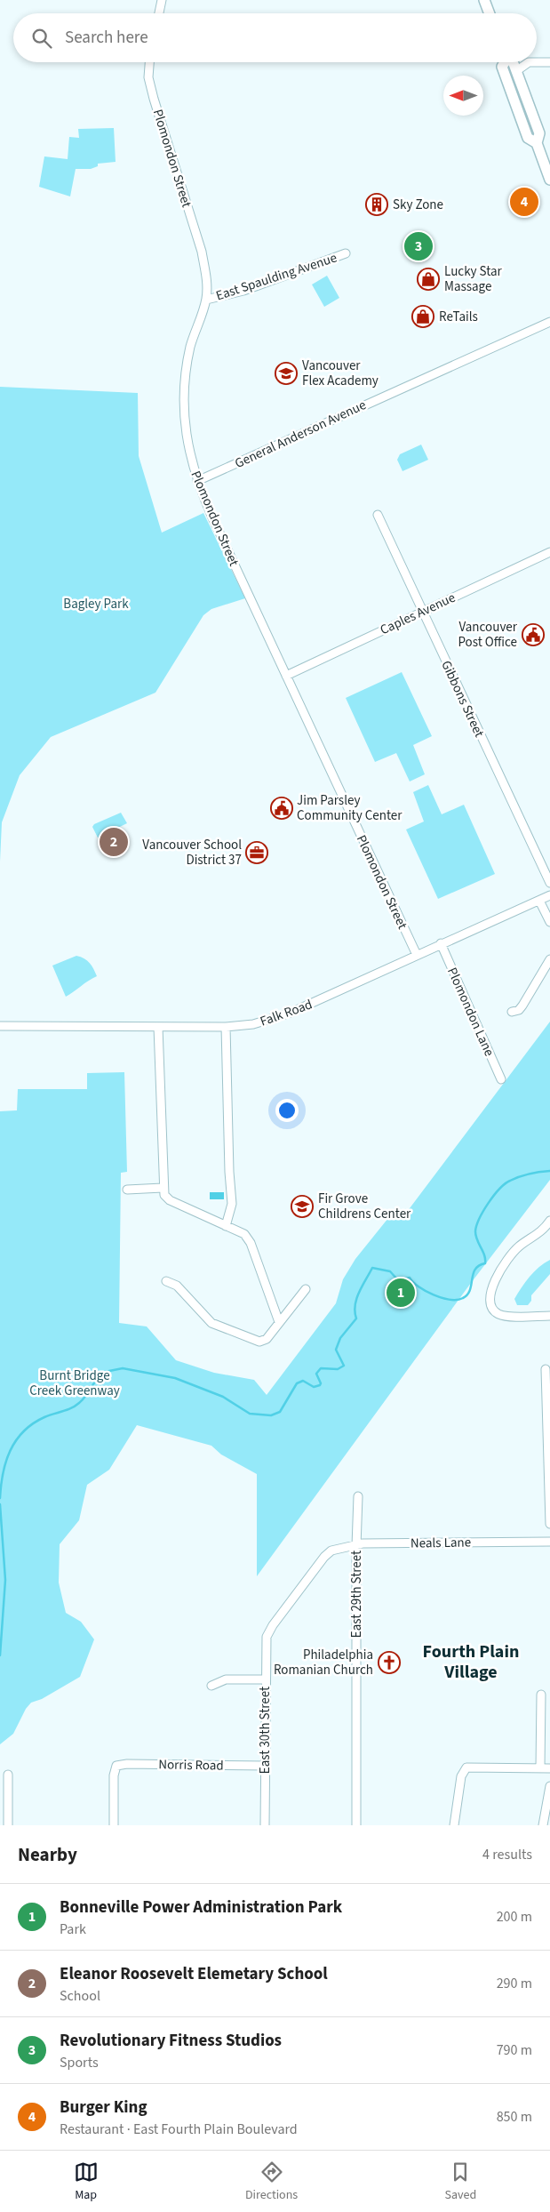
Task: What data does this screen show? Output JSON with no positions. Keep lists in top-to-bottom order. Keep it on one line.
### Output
{"streets":{"street":["Plomondon Street","East Spaulding Avenue","General Anderson Avenue","Caples Avenue","Gibbons Street","Plomondon Lane","Falk Road","Neals Lane","East 29th Street","East 30th Street","Norris Road"]},"crossings":[["Plomondon Street","East Spaulding Avenue"],["Plomondon Street","General Anderson Avenue"],["Plomondon Street","Caples Avenue"],["Plomondon Street","Falk Road"],["Caples Avenue","Gibbons Street"],["Plomondon Lane","Falk Road"],["Neals Lane","East 29th Street"],["Neals Lane","East 30th Street"],["East 30th Street","Norris Road"]],"districts":["Fourth Plain Village"],"parks":["Bagley Park","Burnt Bridge Creek Greenway"],"places":{"building":["Sky Zone"],"shop":["Lucky Star Massage","ReTails"],"school or university":["Vancouver Flex Academy","Fir Grove Childrens Center"],"public building":["Vancouver Post Office","Jim Parsley Community Center"],"office":["Vancouver School District 37"],"church":["Philadelphia Romanian Church"]},"north":"left","page":{"search":"Search here","pins":["4","3","2","1"],"heading":["Nearby","4 results"],"list":[{"mark":"1","name":"Bonneville Power Administration Park","note":"Park","value":"200 m"},{"mark":"2","name":"Eleanor Roosevelt Elemetary School","note":"School","value":"290 m"},{"mark":"3","name":"Revolutionary Fitness Studios","note":"Sports","value":"790 m"},{"mark":"4","name":"Burger King","note":"Restaurant · East Fourth Plain Boulevard","value":"850 m"}],"nav":["Map","Directions","Saved"]}}
